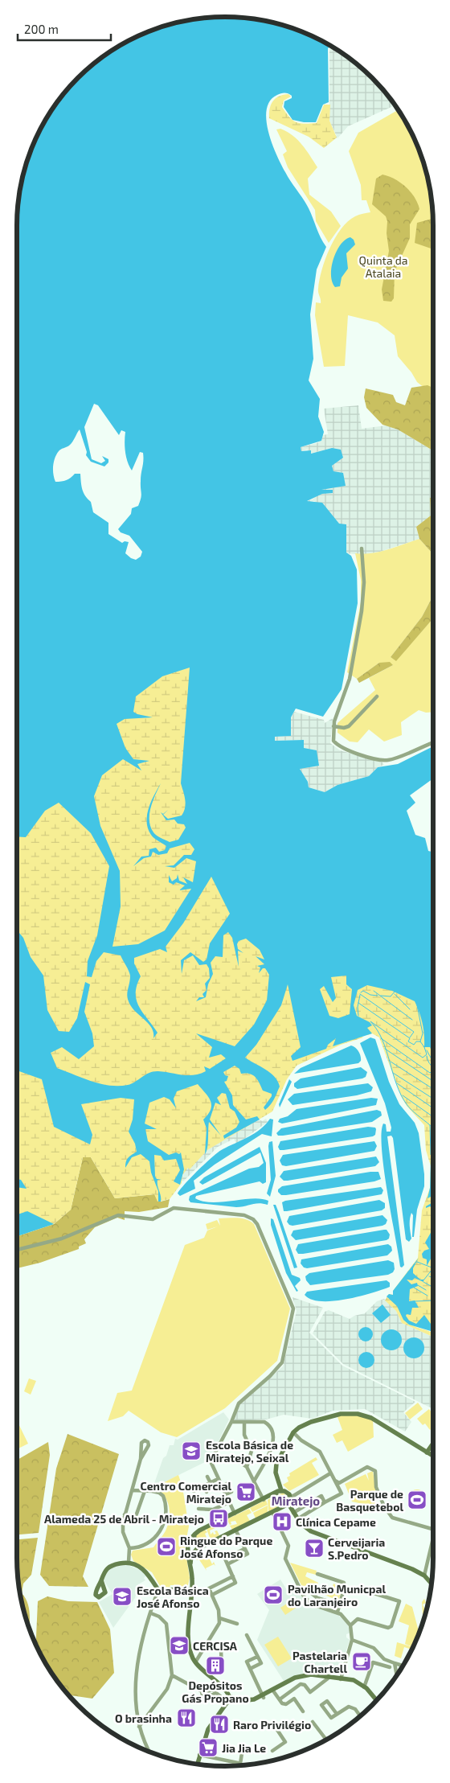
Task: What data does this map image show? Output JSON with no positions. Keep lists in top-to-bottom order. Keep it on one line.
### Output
{"districts":["Miratejo"],"parks":["Quinta da Atalaia"],"places":{"school or university":["Escola Básica de Miratejo, Seixal","Escola Básica José Afonso","CERCISA"],"supermarket":["Centro Comercial Miratejo","Jia Jia Le"],"sports":["Parque de Basquetebol","Ringue do Parque José Afonso","Pavilhão Municpal do Laranjeiro"],"bus stop":["Alameda 25 de Abril - Miratejo"],"hospital":["Clínica Cepame"],"bar":["Cerveijaria S.Pedro"],"cafe":["Pastelaria Chartell"],"building":["Depósitos Gás Propano"],"restaurant":["O brasinha","Raro Privilégio"]},"scale_bar":"200 m"}
